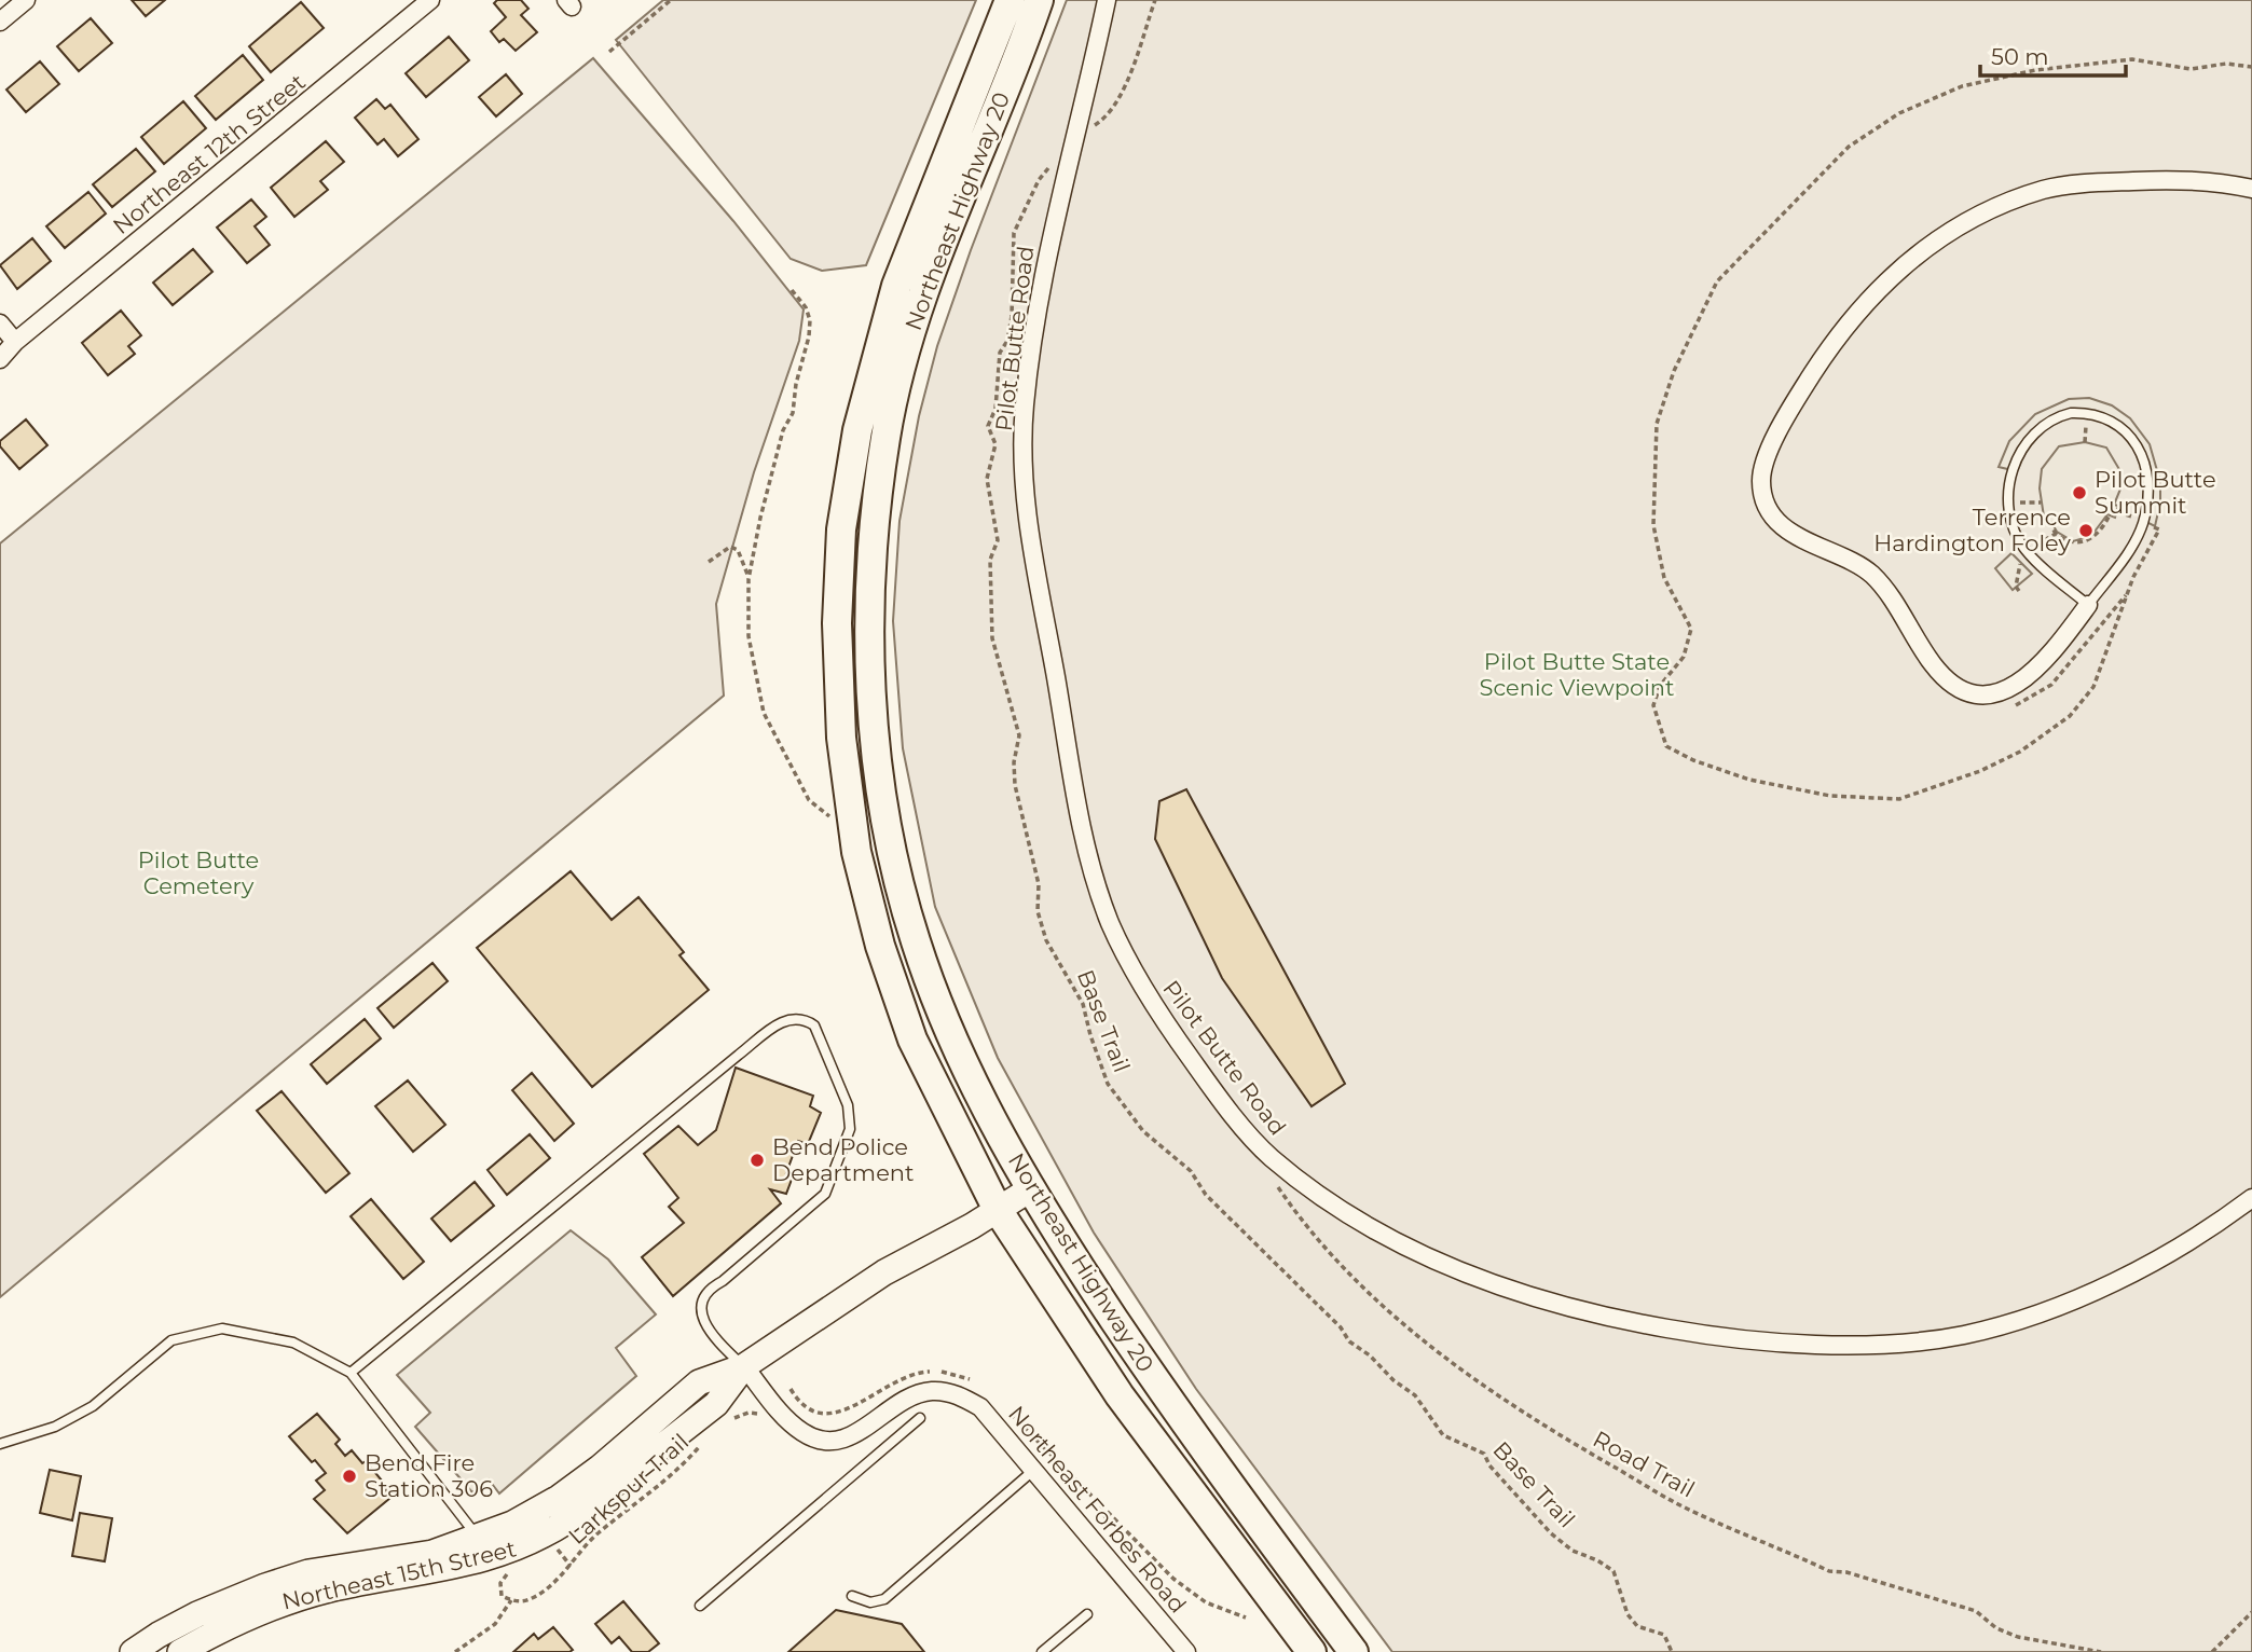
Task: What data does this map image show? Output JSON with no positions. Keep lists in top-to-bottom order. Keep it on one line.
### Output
{"streets":{"main road":["Northeast Highway 20","Northeast 15th Street"],"street":["Northeast 12th Street","Pilot Butte Road","Northeast Forbes Road"],"path":["Base Trail","Road Trail","Larkspur Trail"]},"crossings":[["Northeast Highway 20","Northeast 15th Street"],["Pilot Butte Road","Road Trail"],["Northeast Forbes Road","Northeast 15th Street"]],"parks":["Pilot Butte State Scenic Viewpoint","Pilot Butte Cemetery"],"places":["Pilot Butte Summit","Terrence Hardington Foley","Bend Police Department","Bend Fire Station 306"],"scale_bar":"50 m"}
